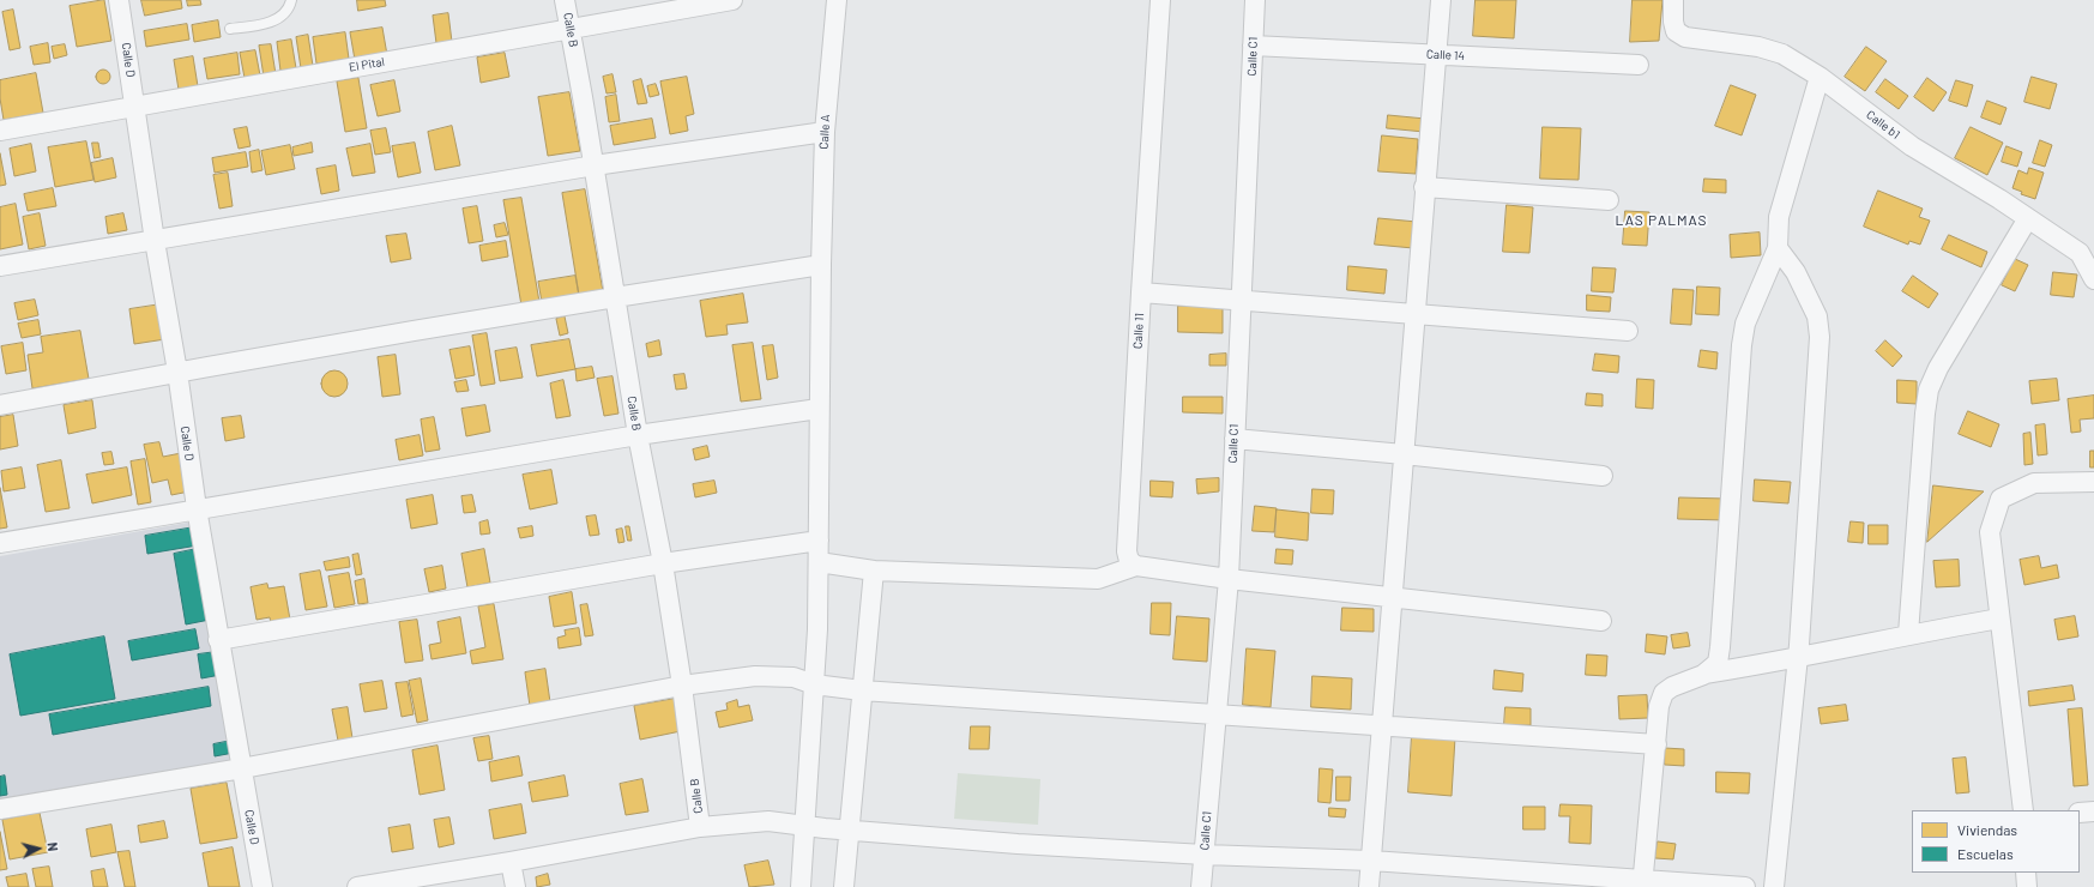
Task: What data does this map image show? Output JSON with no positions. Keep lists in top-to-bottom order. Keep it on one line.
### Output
{"streets":{"street":["Calle B","Calle 14","Calle C1","Calle D","El Pital","Calle b1","Calle A","Calle 11"]},"crossings":[["Calle B","El Pital"],["Calle 14","Calle C1"],["Calle D","El Pital"]],"districts":["LAS PALMAS"],"legend":["Viviendas","Escuelas"],"north":"right"}
